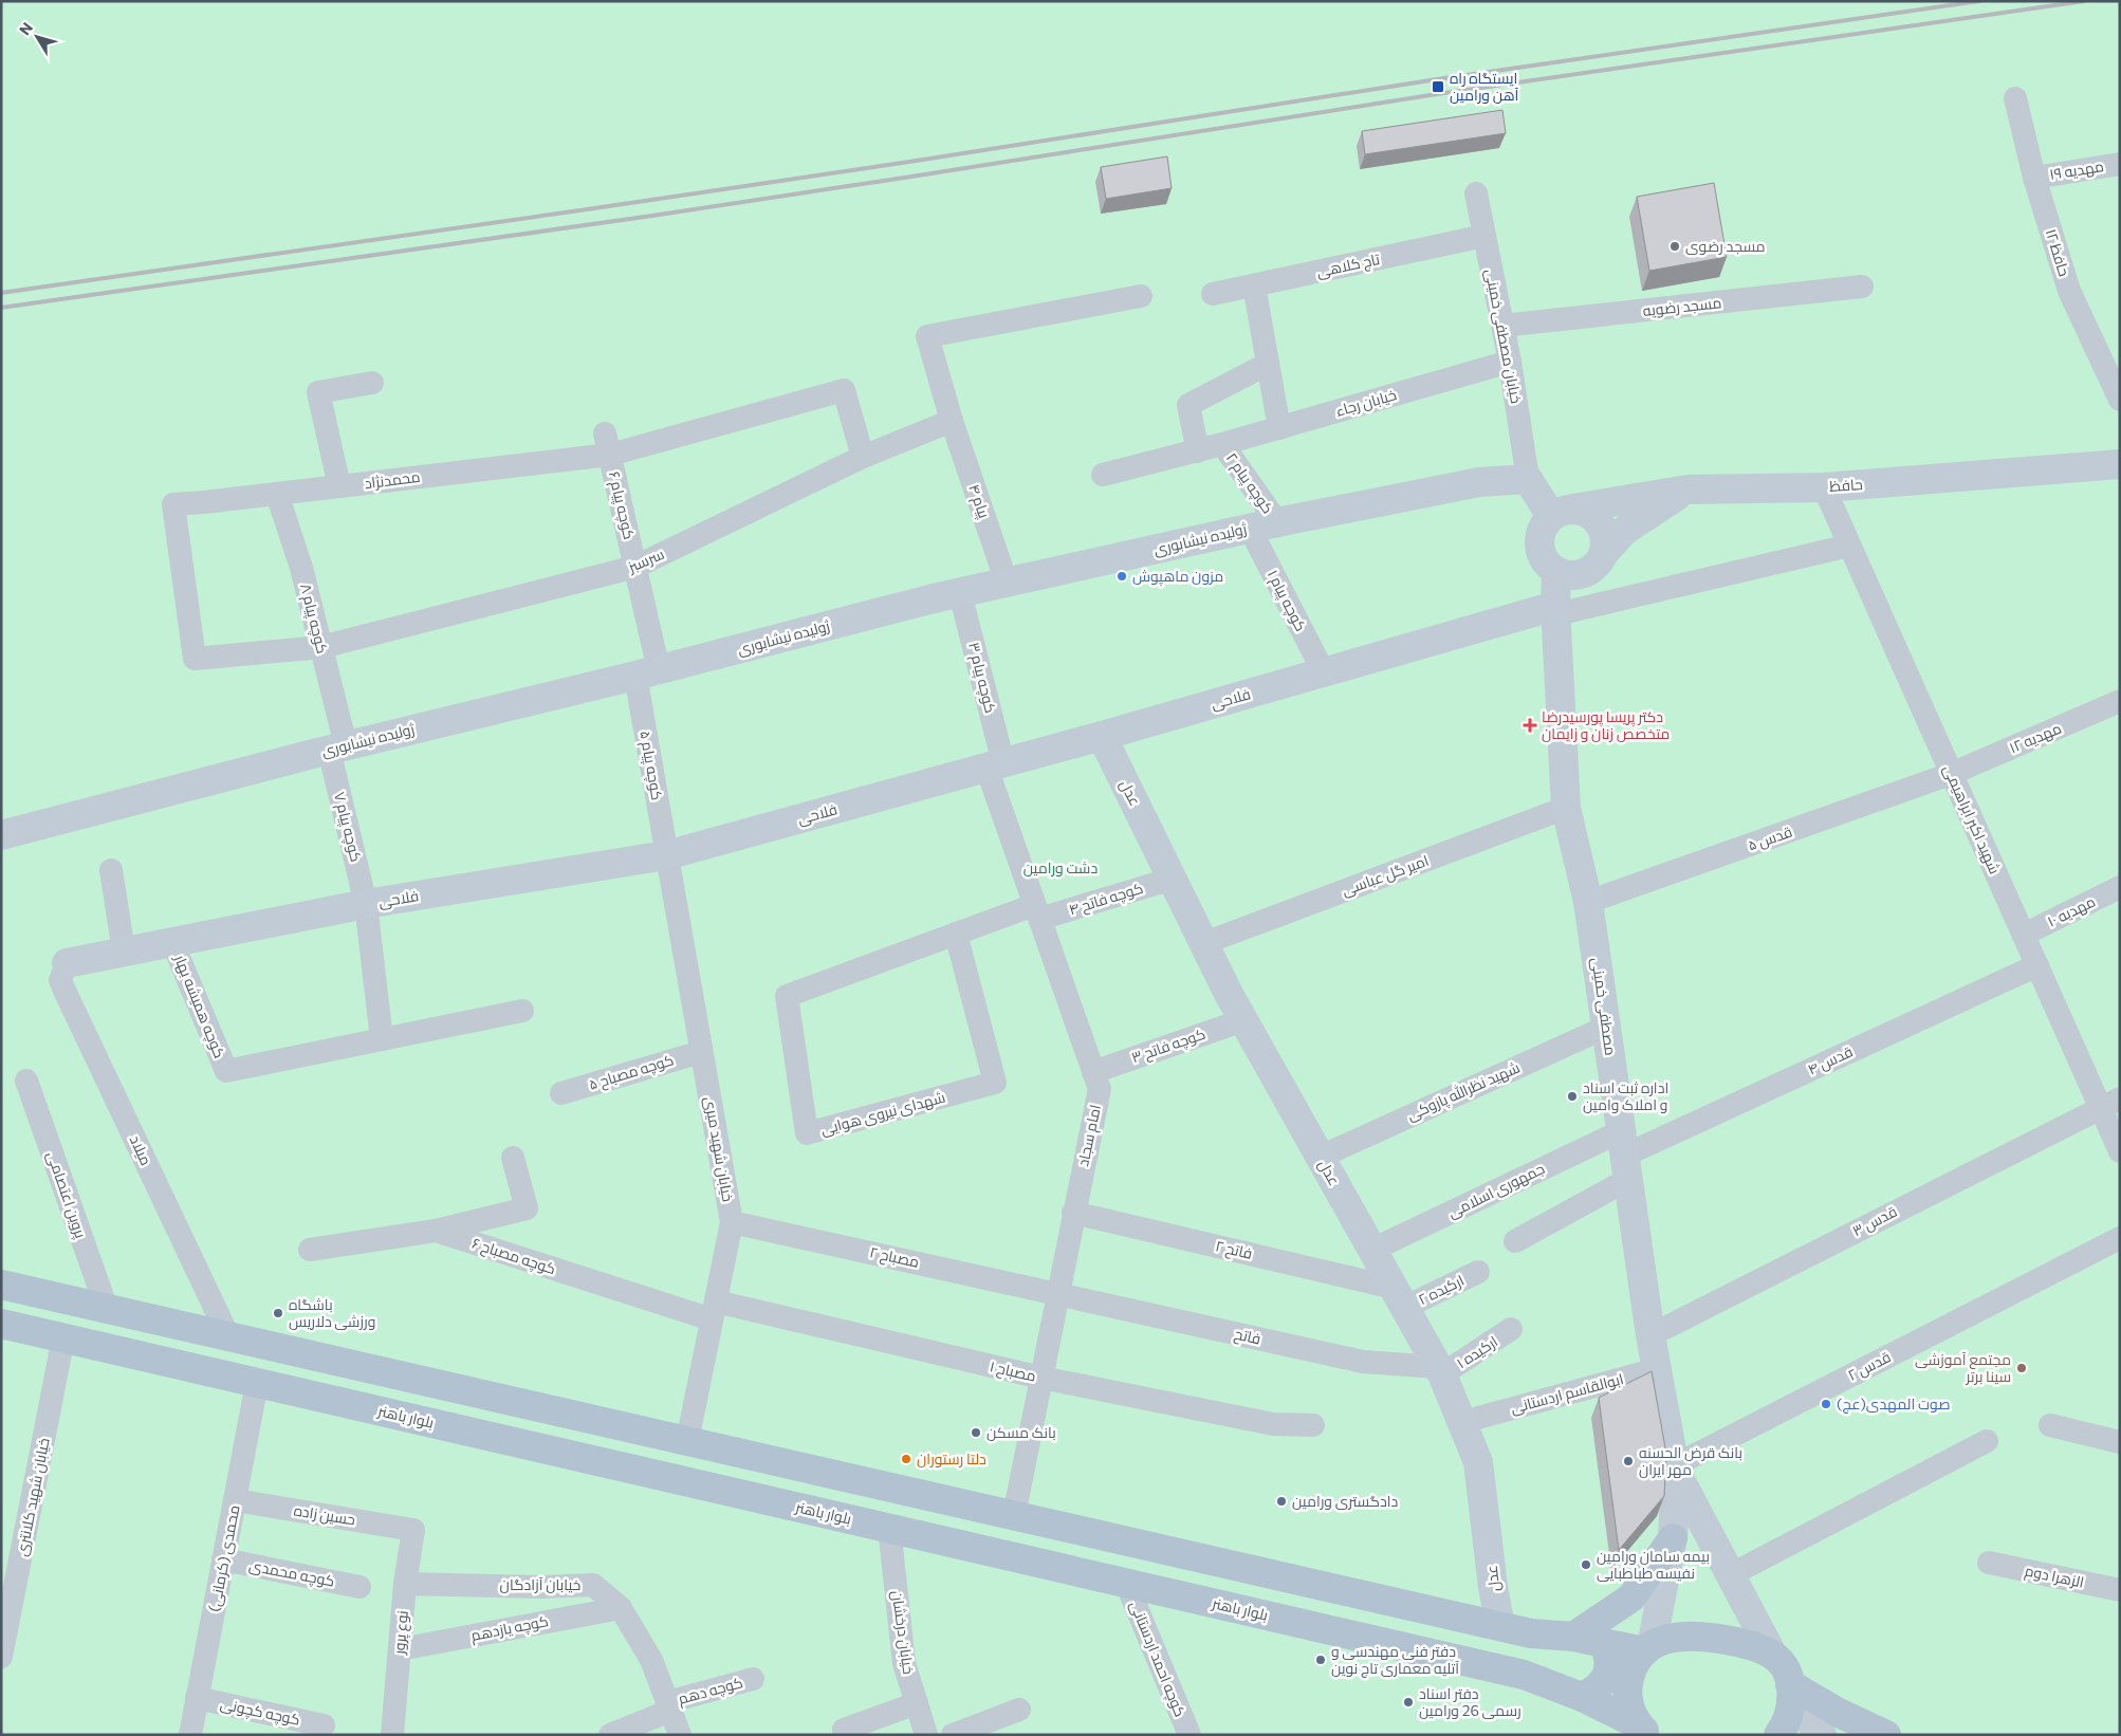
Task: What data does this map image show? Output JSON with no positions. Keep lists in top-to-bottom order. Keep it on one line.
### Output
{"streets":{"main road":["بلوار باهنر"],"street":["مهدیه ۱۹","حافظ ۱۲","تاج کلاهی","مسجد رضویه","خیابان مصطفی خمینی","خیابان رجاء","محمدنژاد","کوچه پیام ۲","حافظ","پیام ۴","کوچه پیام ۶","ژولیده نیشابوری","سرسبز","کوچه پیام ۱","کوچه پیام ۸","کوچه پیام ۳","فلاحی","مهدیه ۱۲","کوچه پیام ۵","عدل","شهید اکبر ابراهیمی","کوچه پیام ۷","قدس ۵","امیر گل عباسی","کوچه فاتح ۴","مهدیه ۱۰","کوچه همیشه بهار","مصطفی خمینی","کوچه فاتح ۳","قدس ۴","کوچه مصباح ۵","شهید نظرالله پازوکی","شهدای نیروی هوایی","امام سجاد","خیابان شهید میری","میلاد","جمهوری اسلامی","پروین اعتصامی","قدس ۳","فاتح ۲","کوچه مصباح ۶","مصباح ۲","ارکیده ۲","فاتح","ارکیده ۱","قدس ۲","مصباح ۱","ابوالقاسم اردستانی","خیابان شهید کلانتری","حسین زاده","محمدی (کرمانی)","کوچه محمدی","الزهرا دوم","خیابان آزادگان","کوچه یازدهم","نوع پرور","خیابان درخشان","کوچه احمد اردستانی","کوچه دهم","کوچه کچونی"]},"crossings":[["مهدیه ۱۹","حافظ ۱۲"],["تاج کلاهی","خیابان مصطفی خمینی"],["مسجد رضویه","خیابان مصطفی خمینی"],["خیابان مصطفی خمینی","خیابان رجاء"],["خیابان مصطفی خمینی","ژولیده نیشابوری"],["خیابان رجاء","کوچه پیام ۲"],["محمدنژاد","کوچه پیام ۶"],["محمدنژاد","سرسبز"],["محمدنژاد","کوچه پیام ۸"],["کوچه پیام ۲","ژولیده نیشابوری"],["کوچه پیام ۲","کوچه پیام ۱"],["حافظ","شهید اکبر ابراهیمی"],["حافظ","مصطفی خمینی"],["پیام ۴","ژولیده نیشابوری"],["پیام ۴","سرسبز"],["کوچه پیام ۶","ژولیده نیشابوری"],["کوچه پیام ۶","سرسبز"],["کوچه پیام ۶","کوچه پیام ۵"],["ژولیده نیشابوری","کوچه پیام ۱"],["ژولیده نیشابوری","کوچه پیام ۸"],["ژولیده نیشابوری","کوچه پیام ۳"],["ژولیده نیشابوری","کوچه پیام ۵"],["ژولیده نیشابوری","کوچه پیام ۷"],["سرسبز","کوچه پیام ۸"],["کوچه پیام ۱","فلاحی"],["کوچه پیام ۸","کوچه پیام ۷"],["کوچه پیام ۳","فلاحی"],["کوچه پیام ۳","امام سجاد"],["فلاحی","کوچه پیام ۵"],["فلاحی","عدل"],["فلاحی","کوچه پیام ۷"],["فلاحی","کوچه همیشه بهار"],["فلاحی","مصطفی خمینی"],["فلاحی","امام سجاد"],["فلاحی","خیابان شهید میری"],["فلاحی","میلاد"],["مهدیه ۱۲","شهید اکبر ابراهیمی"],["مهدیه ۱۲","قدس ۵"],["کوچه پیام ۵","خیابان شهید میری"],["عدل","امیر گل عباسی"],["عدل","کوچه فاتح ۴"],["عدل","کوچه فاتح ۳"],["عدل","شهید نظرالله پازوکی"],["عدل","جمهوری اسلامی"],["عدل","فاتح ۲"],["عدل","ارکیده ۲"],["عدل","فاتح"],["عدل","ارکیده ۱"],["شهید اکبر ابراهیمی","قدس ۵"],["شهید اکبر ابراهیمی","مهدیه ۱۰"],["شهید اکبر ابراهیمی","قدس ۴"],["شهید اکبر ابراهیمی","قدس ۳"],["کوچه پیام ۷","کوچه همیشه بهار"],["قدس ۵","مصطفی خمینی"],["امیر گل عباسی","مصطفی خمینی"],["کوچه فاتح ۴","شهدای نیروی هوایی"],["کوچه فاتح ۴","امام سجاد"],["مصطفی خمینی","قدس ۴"],["مصطفی خمینی","شهید نظرالله پازوکی"],["مصطفی خمینی","جمهوری اسلامی"],["مصطفی خمینی","قدس ۳"],["مصطفی خمینی","قدس ۲"],["مصطفی خمینی","ابوالقاسم اردستانی"],["کوچه فاتح ۳","امام سجاد"],["قدس ۴","جمهوری اسلامی"],["کوچه مصباح ۵","خیابان شهید میری"],["شهدای نیروی هوایی","امام سجاد"],["امام سجاد","فاتح ۲"],["امام سجاد","مصباح ۲"],["امام سجاد","فاتح"],["امام سجاد","مصباح ۱"],["خیابان شهید میری","کوچه مصباح ۶"],["خیابان شهید میری","مصباح ۲"],["خیابان شهید میری","مصباح ۱"],["فاتح ۲","ارکیده ۲"],["کوچه مصباح ۶","مصباح ۱"],["مصباح ۲","فاتح"],["فاتح","ارکیده ۱"],["بلوار باهنر","خیابان شهید کلانتری"],["بلوار باهنر","محمدی (کرمانی)"],["بلوار باهنر","خیابان درخشان"],["بلوار باهنر","کوچه احمد اردستانی"],["حسین زاده","محمدی (کرمانی)"],["حسین زاده","نوع پرور"],["محمدی (کرمانی)","کوچه محمدی"],["محمدی (کرمانی)","کوچه کچونی"],["خیابان آزادگان","کوچه یازدهم"],["خیابان آزادگان","نوع پرور"],["خیابان آزادگان","کوچه دهم"],["کوچه یازدهم","نوع پرور"]],"parks":["دشت ورامین"],"places":{"transit":["ایستگاه راه آهن ورامین"],"other":["مسجد رضوی","مزون ماهپوش","اداره ثبت اسناد و املاک وامین","باشگاه ورزشی دلاریس","مجتمع آموزشی سینا برتر","صوت المهدی(عج)","بانک مسکن","دلتا رستوران","بانک قرض الحسنه مهر ایران","دادگستری ورامین","بیمه سامان ورامین نفیسه طباطبایی","دفتر فنی مهندسی و آتلیه معماری تاج نوین","دفتر اسناد رسمی 26 ورامین"],"health":["دکتر پریسا پورسیدرضا متخصص زنان و زایمان"]},"north":"top left"}
